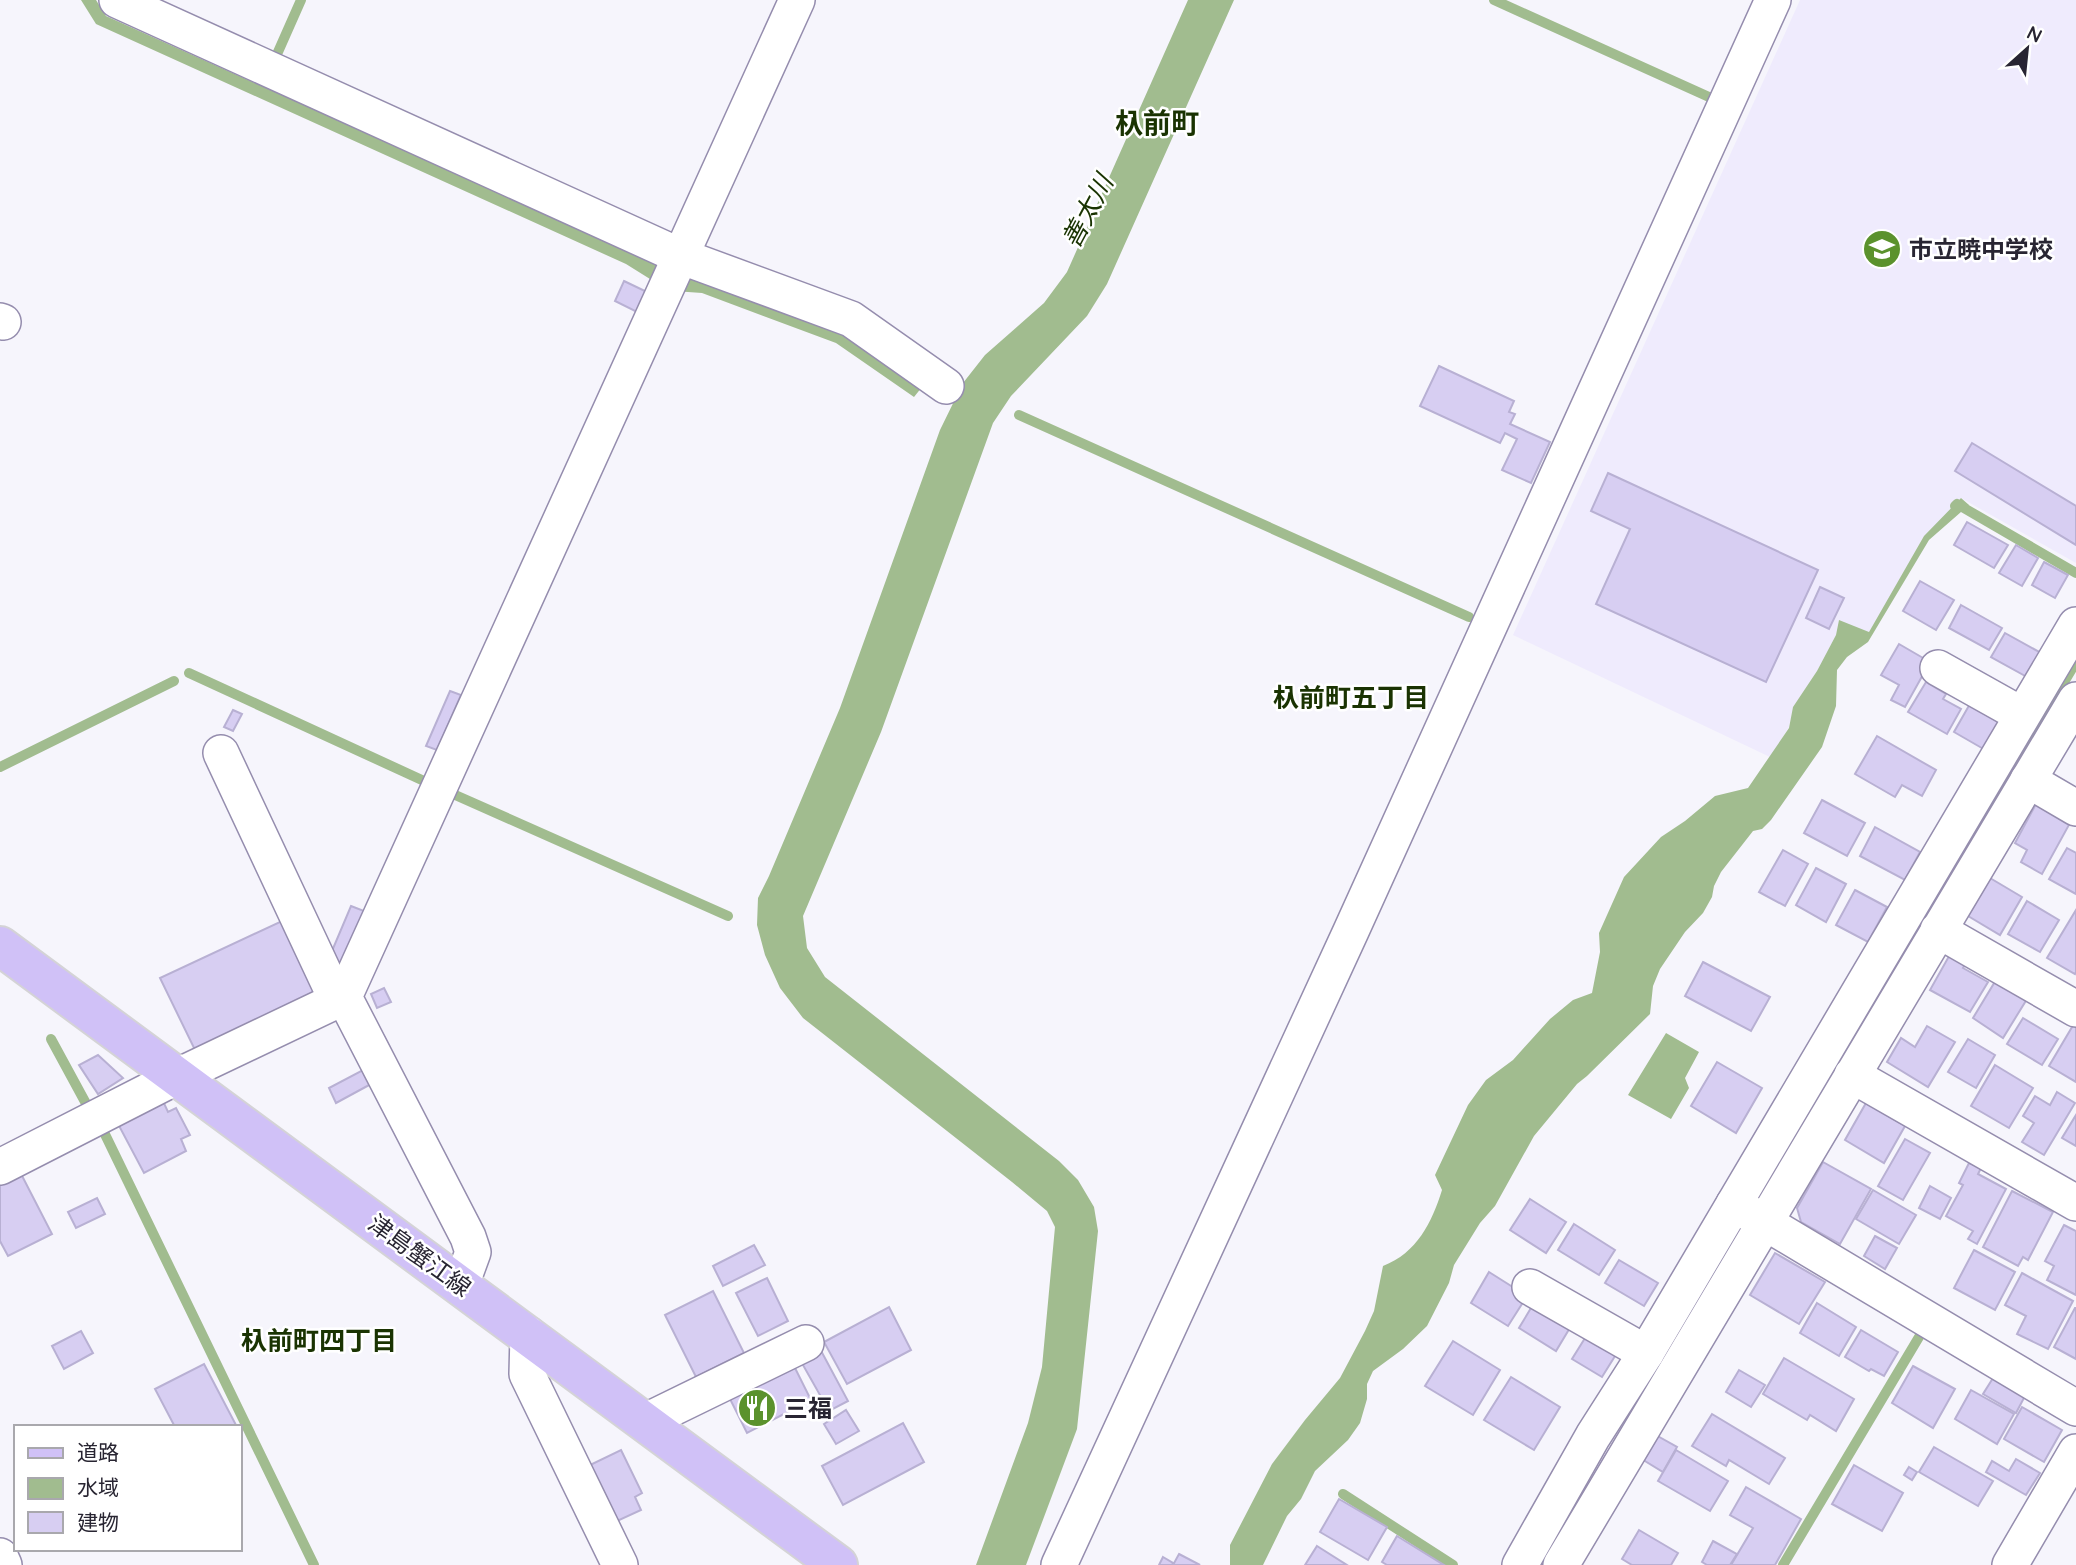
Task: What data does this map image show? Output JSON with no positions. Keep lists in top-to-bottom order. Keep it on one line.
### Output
{"streets":{"main road":["津島蟹江線"]},"districts":["杁前町","杁前町五丁目","杁前町四丁目"],"water":["善太川"],"places":{"school or university":["市立暁中学校"],"restaurant":["三福"]},"legend":["道路","水域","建物"],"north":"top right"}
